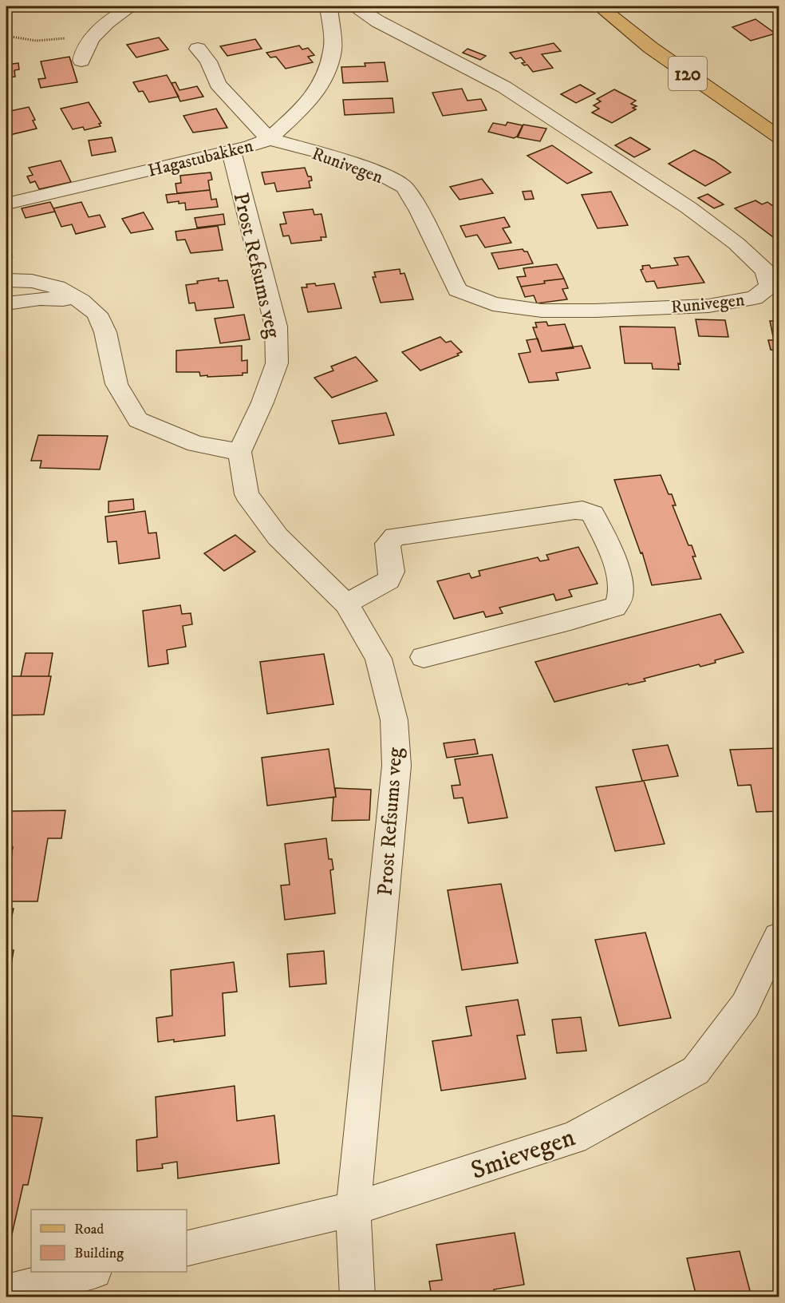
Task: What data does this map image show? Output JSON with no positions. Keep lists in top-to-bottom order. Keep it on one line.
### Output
{"streets":{"main road":["120"],"street":["Hagastubakken","Runivegen","Prost Refsums veg","Smievegen"]},"crossings":[["Hagastubakken","Runivegen"],["Hagastubakken","Prost Refsums veg"],["Prost Refsums veg","Smievegen"]],"legend":["Road","Building"]}
